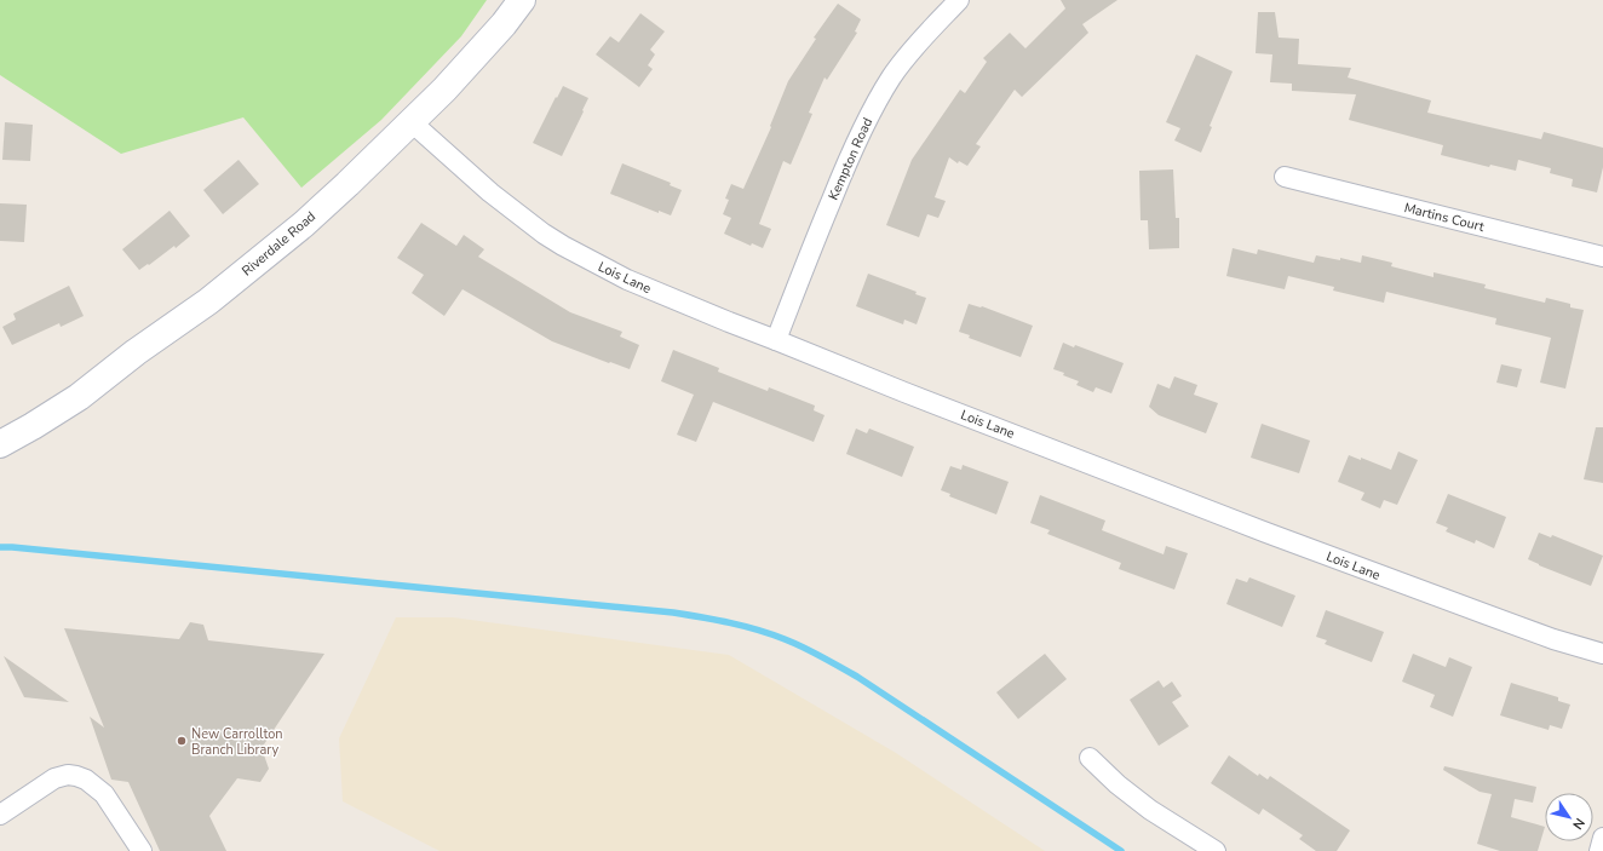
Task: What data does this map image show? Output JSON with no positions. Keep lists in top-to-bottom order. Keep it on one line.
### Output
{"streets":{"main road":["Riverdale Road"],"street":["Kempton Road","Martins Court","Lois Lane"]},"crossings":[["Kempton Road","Lois Lane"],["Riverdale Road","Lois Lane"]],"places":["New Carrollton Branch Library"],"north":"bottom right"}
